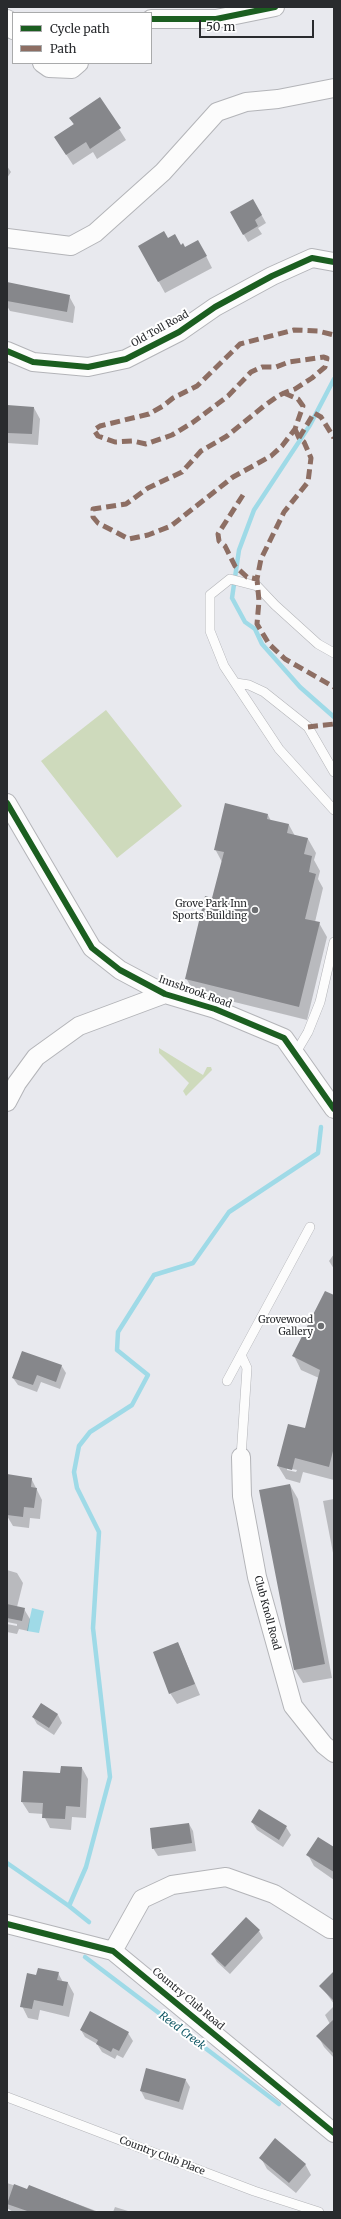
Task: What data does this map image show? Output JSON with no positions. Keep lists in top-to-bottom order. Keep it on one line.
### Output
{"streets":{"street":["Old Toll Road","Innsbrook Road","Club Knoll Road","Country Club Road"],"lane":["Country Club Place"]},"water":["Reed Creek"],"places":["Grove Park Inn Sports Building","Grovewood Gallery"],"legend":["Cycle path","Path"],"scale_bar":"50 m"}
